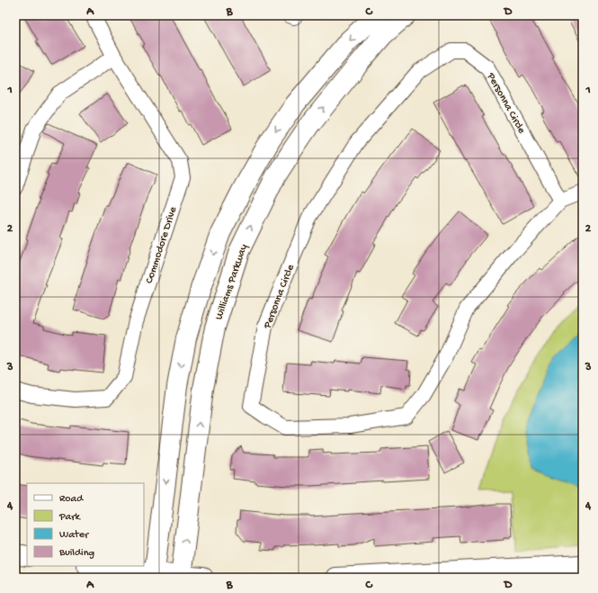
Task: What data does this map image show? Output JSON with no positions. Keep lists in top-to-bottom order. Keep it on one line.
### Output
{"streets":{"main road":["Williams Parkway"],"street":["Personna Circle","Commodore Drive"]},"legend":["Road","Park","Water","Building"],"grid":{"columns":["A","B","C","D"],"rows":["1","2","3","4"]}}
